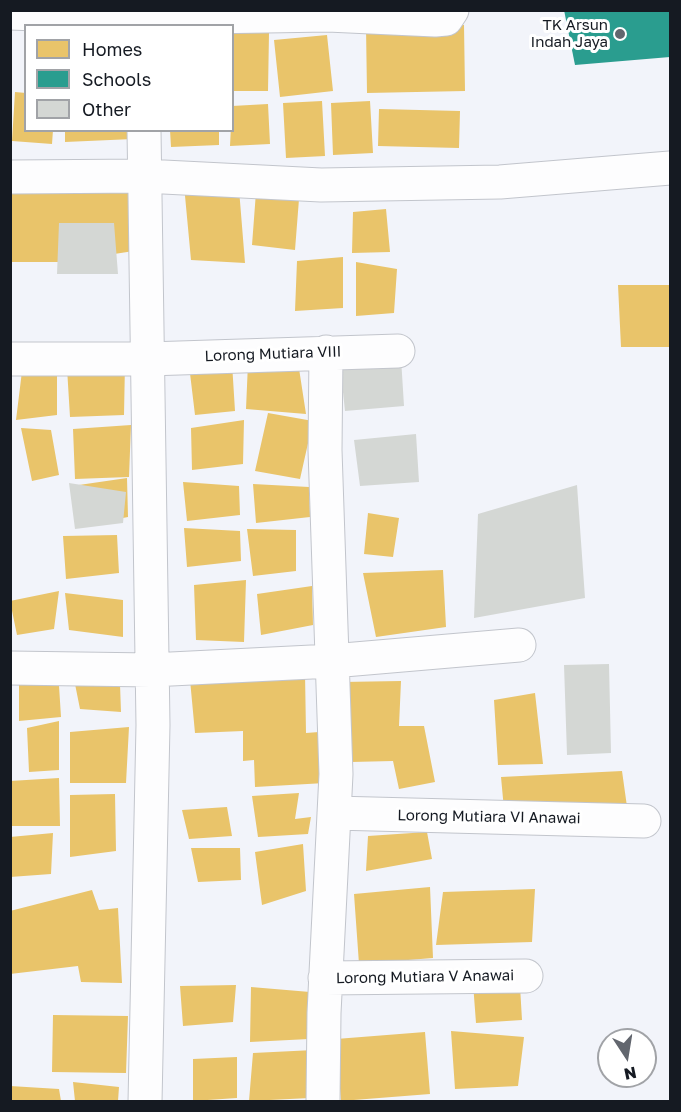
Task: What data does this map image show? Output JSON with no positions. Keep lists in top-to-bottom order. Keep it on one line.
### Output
{"streets":{"street":["Lorong Mutiara VIII","Lorong Mutiara VI Anawai","Lorong Mutiara V Anawai"]},"places":["TK Arsun Indah Jaya"],"legend":["Homes","Schools","Other"],"north":"bottom"}
